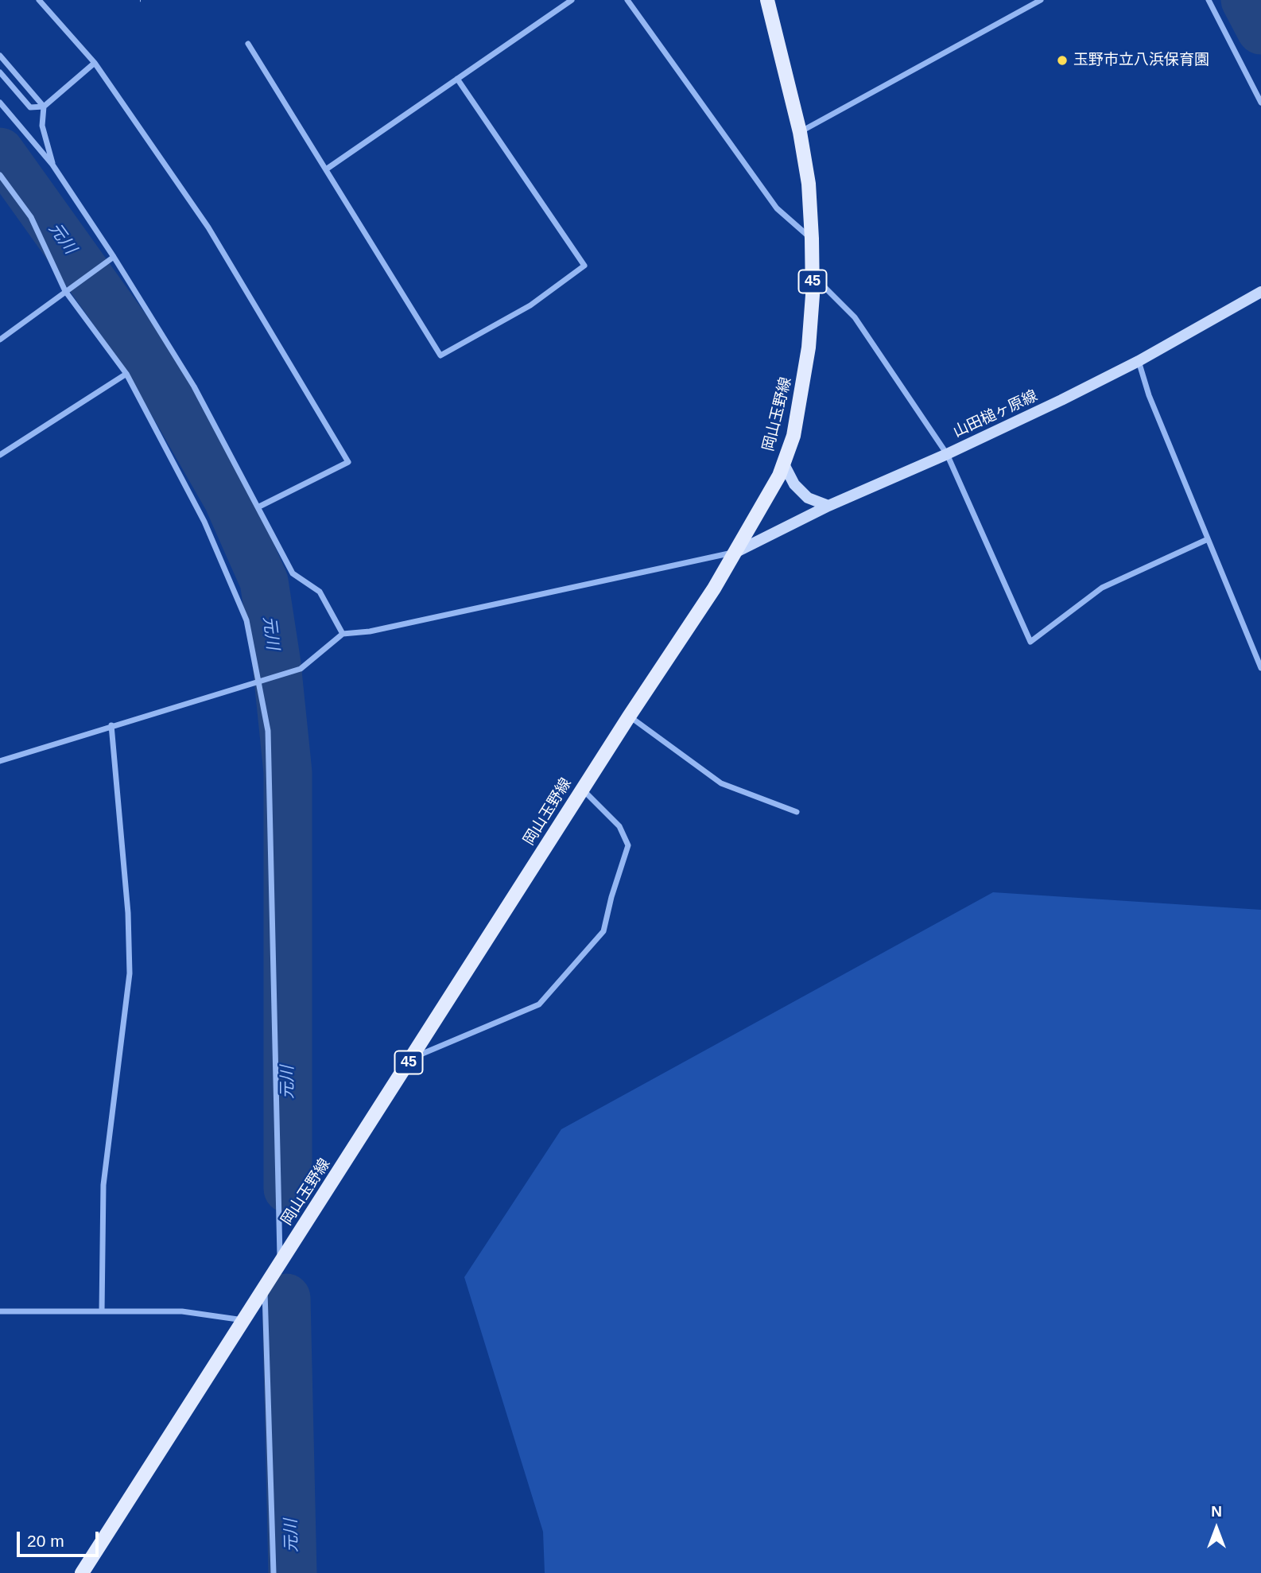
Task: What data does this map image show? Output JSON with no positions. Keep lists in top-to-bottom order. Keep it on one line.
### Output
{"streets":{"main road":["45","岡山玉野線","山田槌ヶ原線"]},"crossings":[["岡山玉野線","山田槌ヶ原線"]],"water":["元川"],"places":["玉野市立八浜保育園"],"scale_bar":"20 m","north":"top"}
